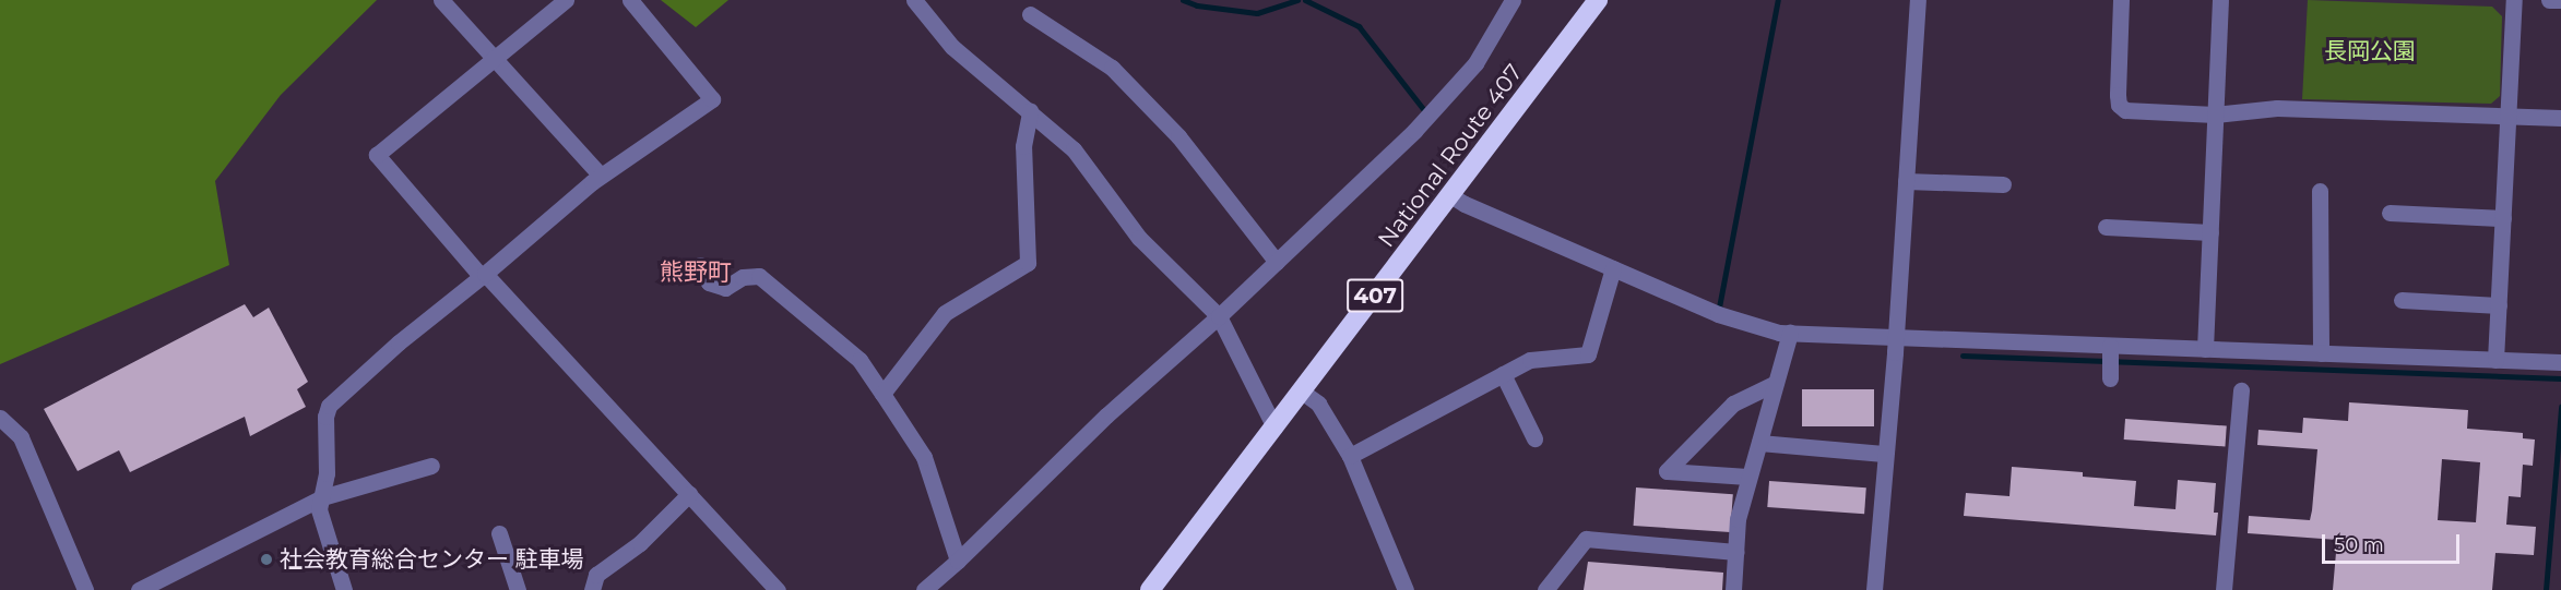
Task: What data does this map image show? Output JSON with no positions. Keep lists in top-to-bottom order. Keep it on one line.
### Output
{"streets":{"highway":["National Route 407","407"]},"districts":["熊野町"],"parks":["長岡公園"],"places":["社会教育総合センター 駐車場"],"scale_bar":"50 m"}
